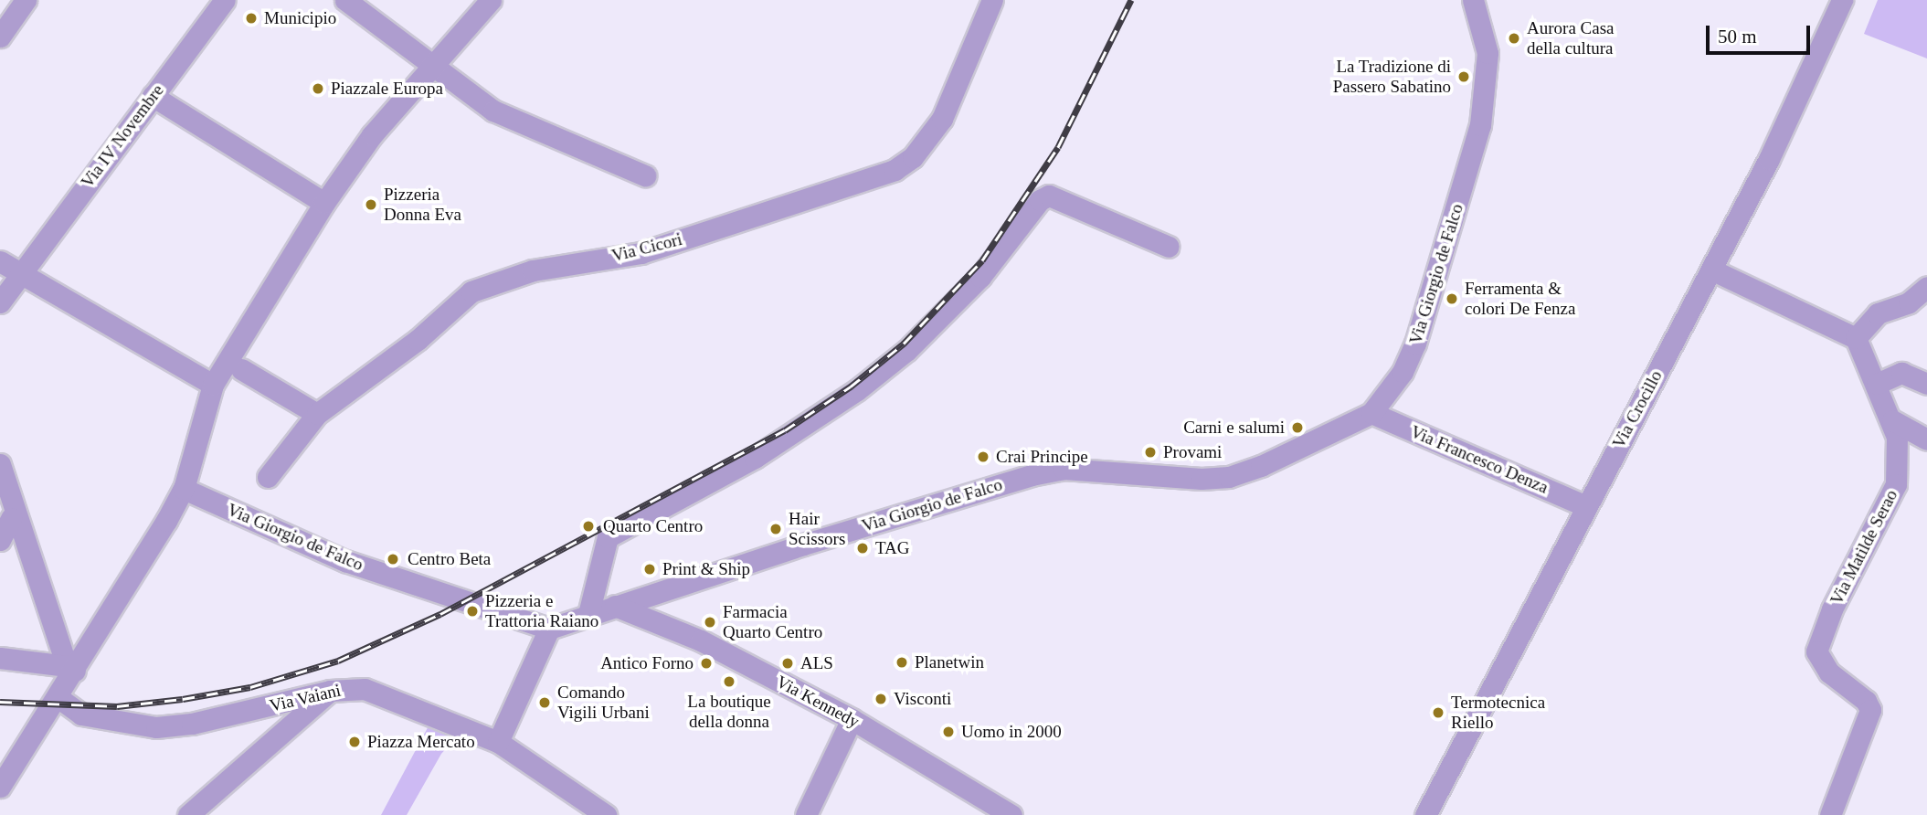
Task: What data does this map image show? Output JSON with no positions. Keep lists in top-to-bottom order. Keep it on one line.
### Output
{"streets":{"street":["Via IV Novembre","Via Cicori","Via Giorgio de Falco","Via Crocillo","Via Francesco Denza","Via Matilde Serao","Via Vaiani","Via Kennedy"]},"crossings":[["Via Giorgio de Falco","Via Francesco Denza"],["Via Giorgio de Falco","Via Kennedy"],["Via Crocillo","Via Francesco Denza"]],"places":["Municipio","Aurora Casa della cultura","La Tradizione di Passero Sabatino","Piazzale Europa","Pizzeria Donna Eva","Ferramenta & colori De Fenza","Carni e salumi","Provami","Crai Principe","Quarto Centro","Hair Scissors","TAG","Centro Beta","Print & Ship","Pizzeria e Trattoria Raiano","Farmacia Quarto Centro","Planetwin","Antico Forno","ALS","La boutique della donna","Visconti","Comando Vigili Urbani","Termotecnica Riello","Uomo in 2000","Piazza Mercato"],"scale_bar":"50 m"}
